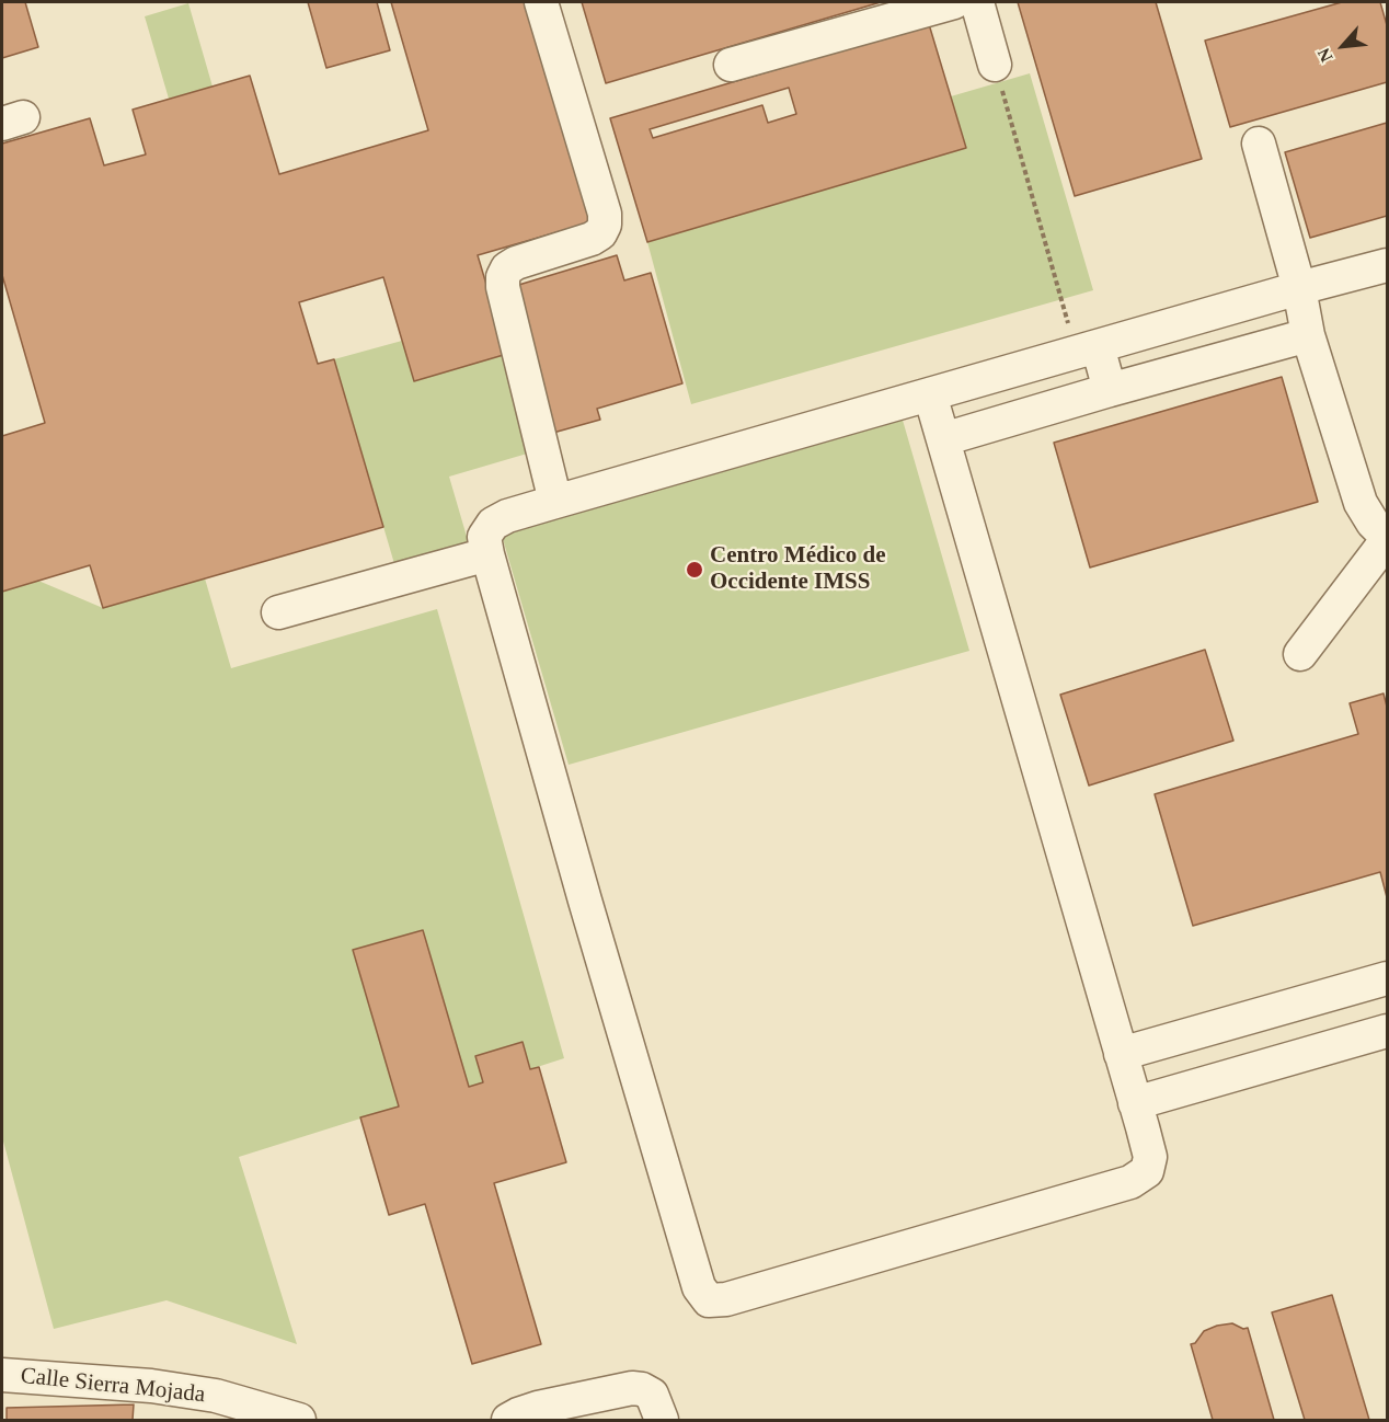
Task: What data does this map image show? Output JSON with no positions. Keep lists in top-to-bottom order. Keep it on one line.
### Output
{"streets":{"street":["Calle Sierra Mojada"]},"places":["Centro Médico de Occidente IMSS"],"north":"bottom left"}
